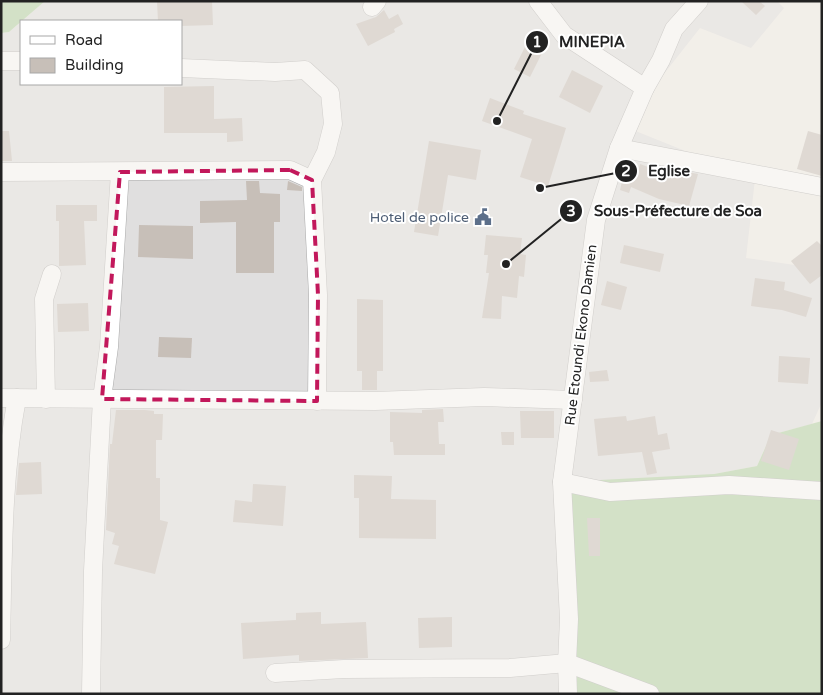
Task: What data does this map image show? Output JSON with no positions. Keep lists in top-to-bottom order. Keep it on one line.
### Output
{"streets":{"street":["Rue Etoundi Ekono Damien"]},"places":{"other":["MINEPIA","Eglise","Sous-Préfecture de Soa"],"public building":["Hotel de police"]},"legend":["Road","Building"]}
